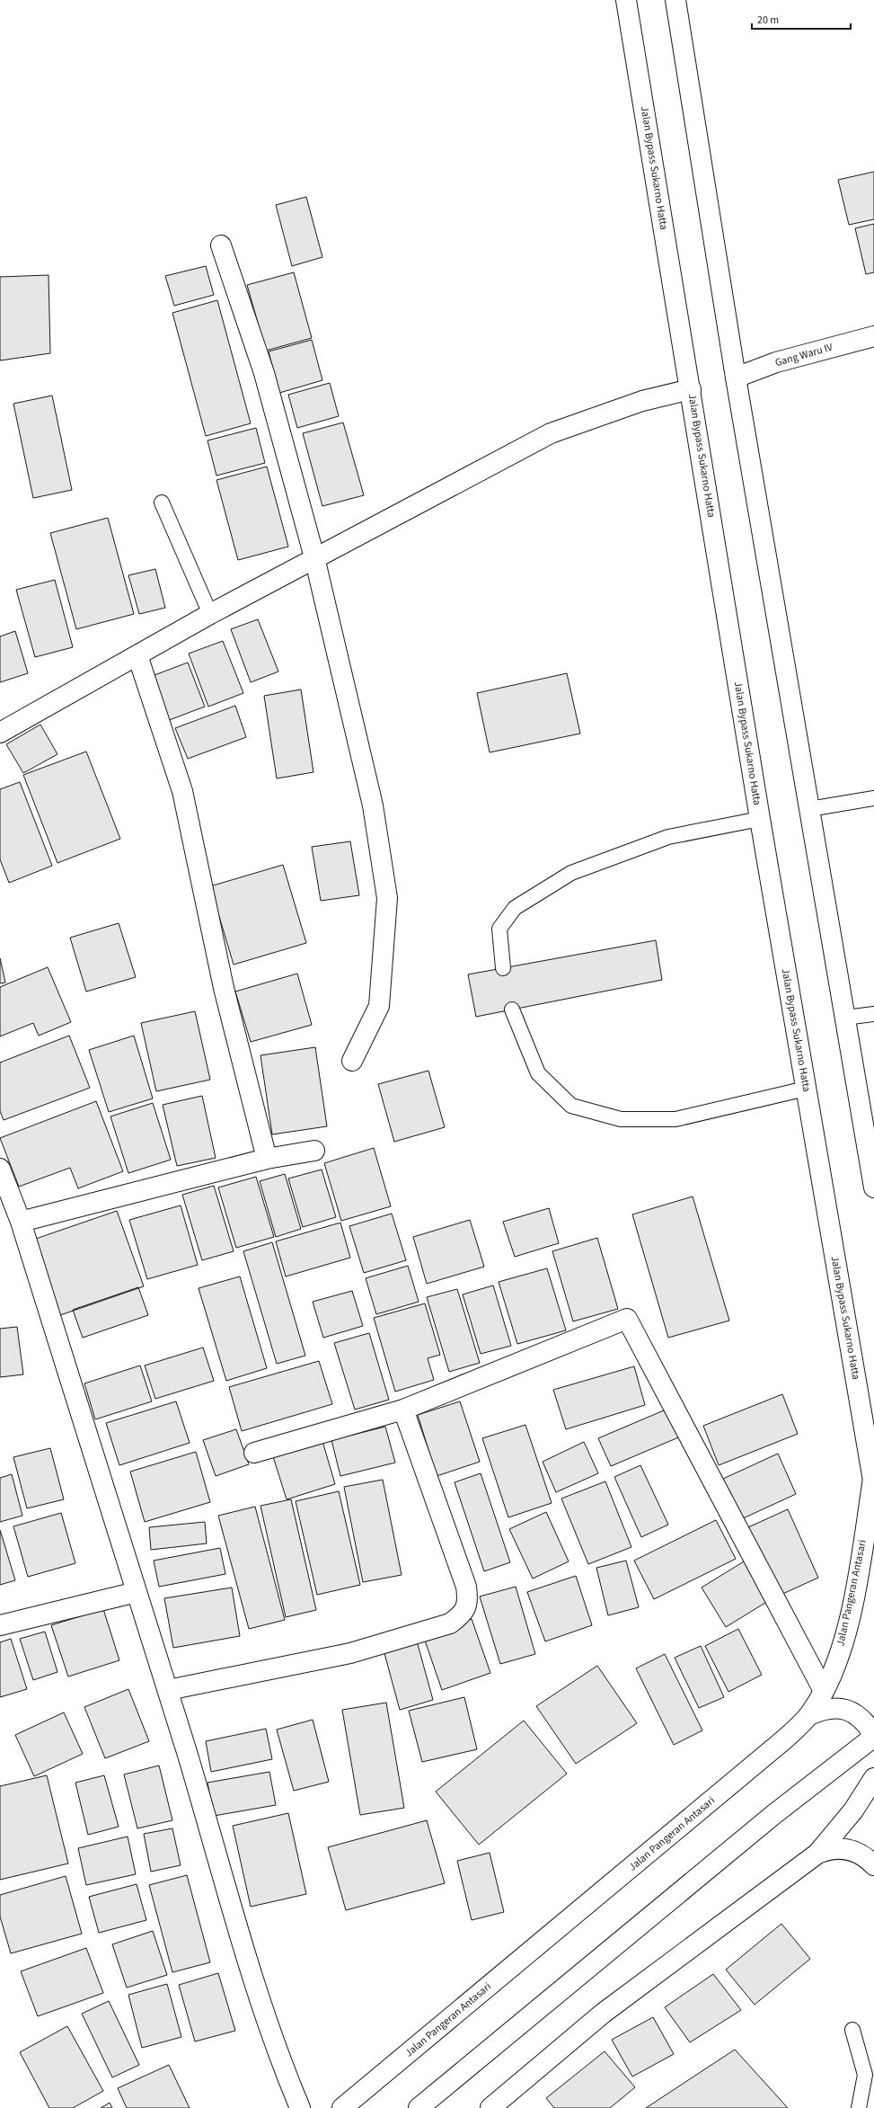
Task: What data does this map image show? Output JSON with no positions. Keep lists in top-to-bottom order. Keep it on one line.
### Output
{"streets":{"main road":["Jalan Bypass Sukarno Hatta","Gang Waru IV","Jalan Pangeran Antasari"]},"crossings":[["Jalan Bypass Sukarno Hatta","Jalan Pangeran Antasari"]],"scale_bar":"20 m"}
